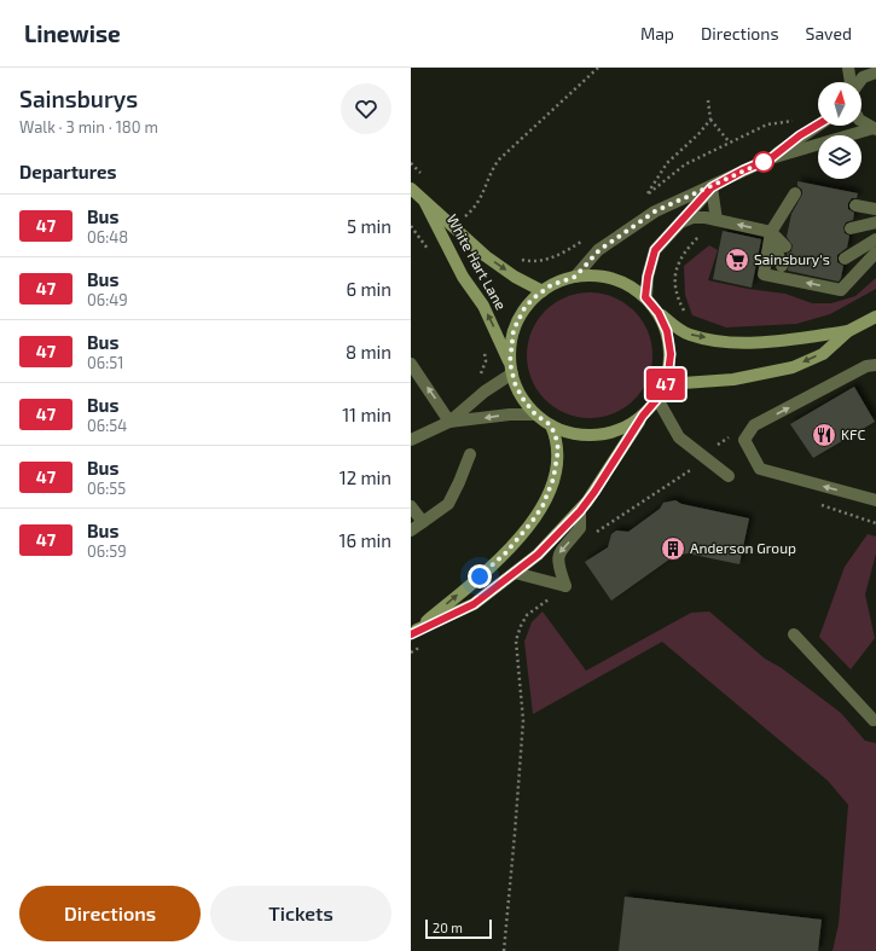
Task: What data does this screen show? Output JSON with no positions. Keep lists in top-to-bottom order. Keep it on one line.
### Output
{"streets":{"main road":["White Hart Lane"]},"places":{"supermarket":["Sainsbury's"],"restaurant":["KFC"],"building":["Anderson Group"]},"lines":["bus line 47"],"scale_bar":"20 m","north":"top","page":{"header":"Linewise","nav":["Map","Directions","Saved"],"heading":[["Sainsburys","Walk · 3 min · 180 m"],"Departures"],"on_map":"47","list":[{"mark":"47","name":"Bus","note":"06:48","value":"5 min"},{"mark":"47","name":"Bus","note":"06:49","value":"6 min"},{"mark":"47","name":"Bus","note":"06:51","value":"8 min"},{"mark":"47","name":"Bus","note":"06:54","value":"11 min"},{"mark":"47","name":"Bus","note":"06:55","value":"12 min"},{"mark":"47","name":"Bus","note":"06:59","value":"16 min"}],"buttons":["Directions","Tickets"],"scale":"20 m"}}
